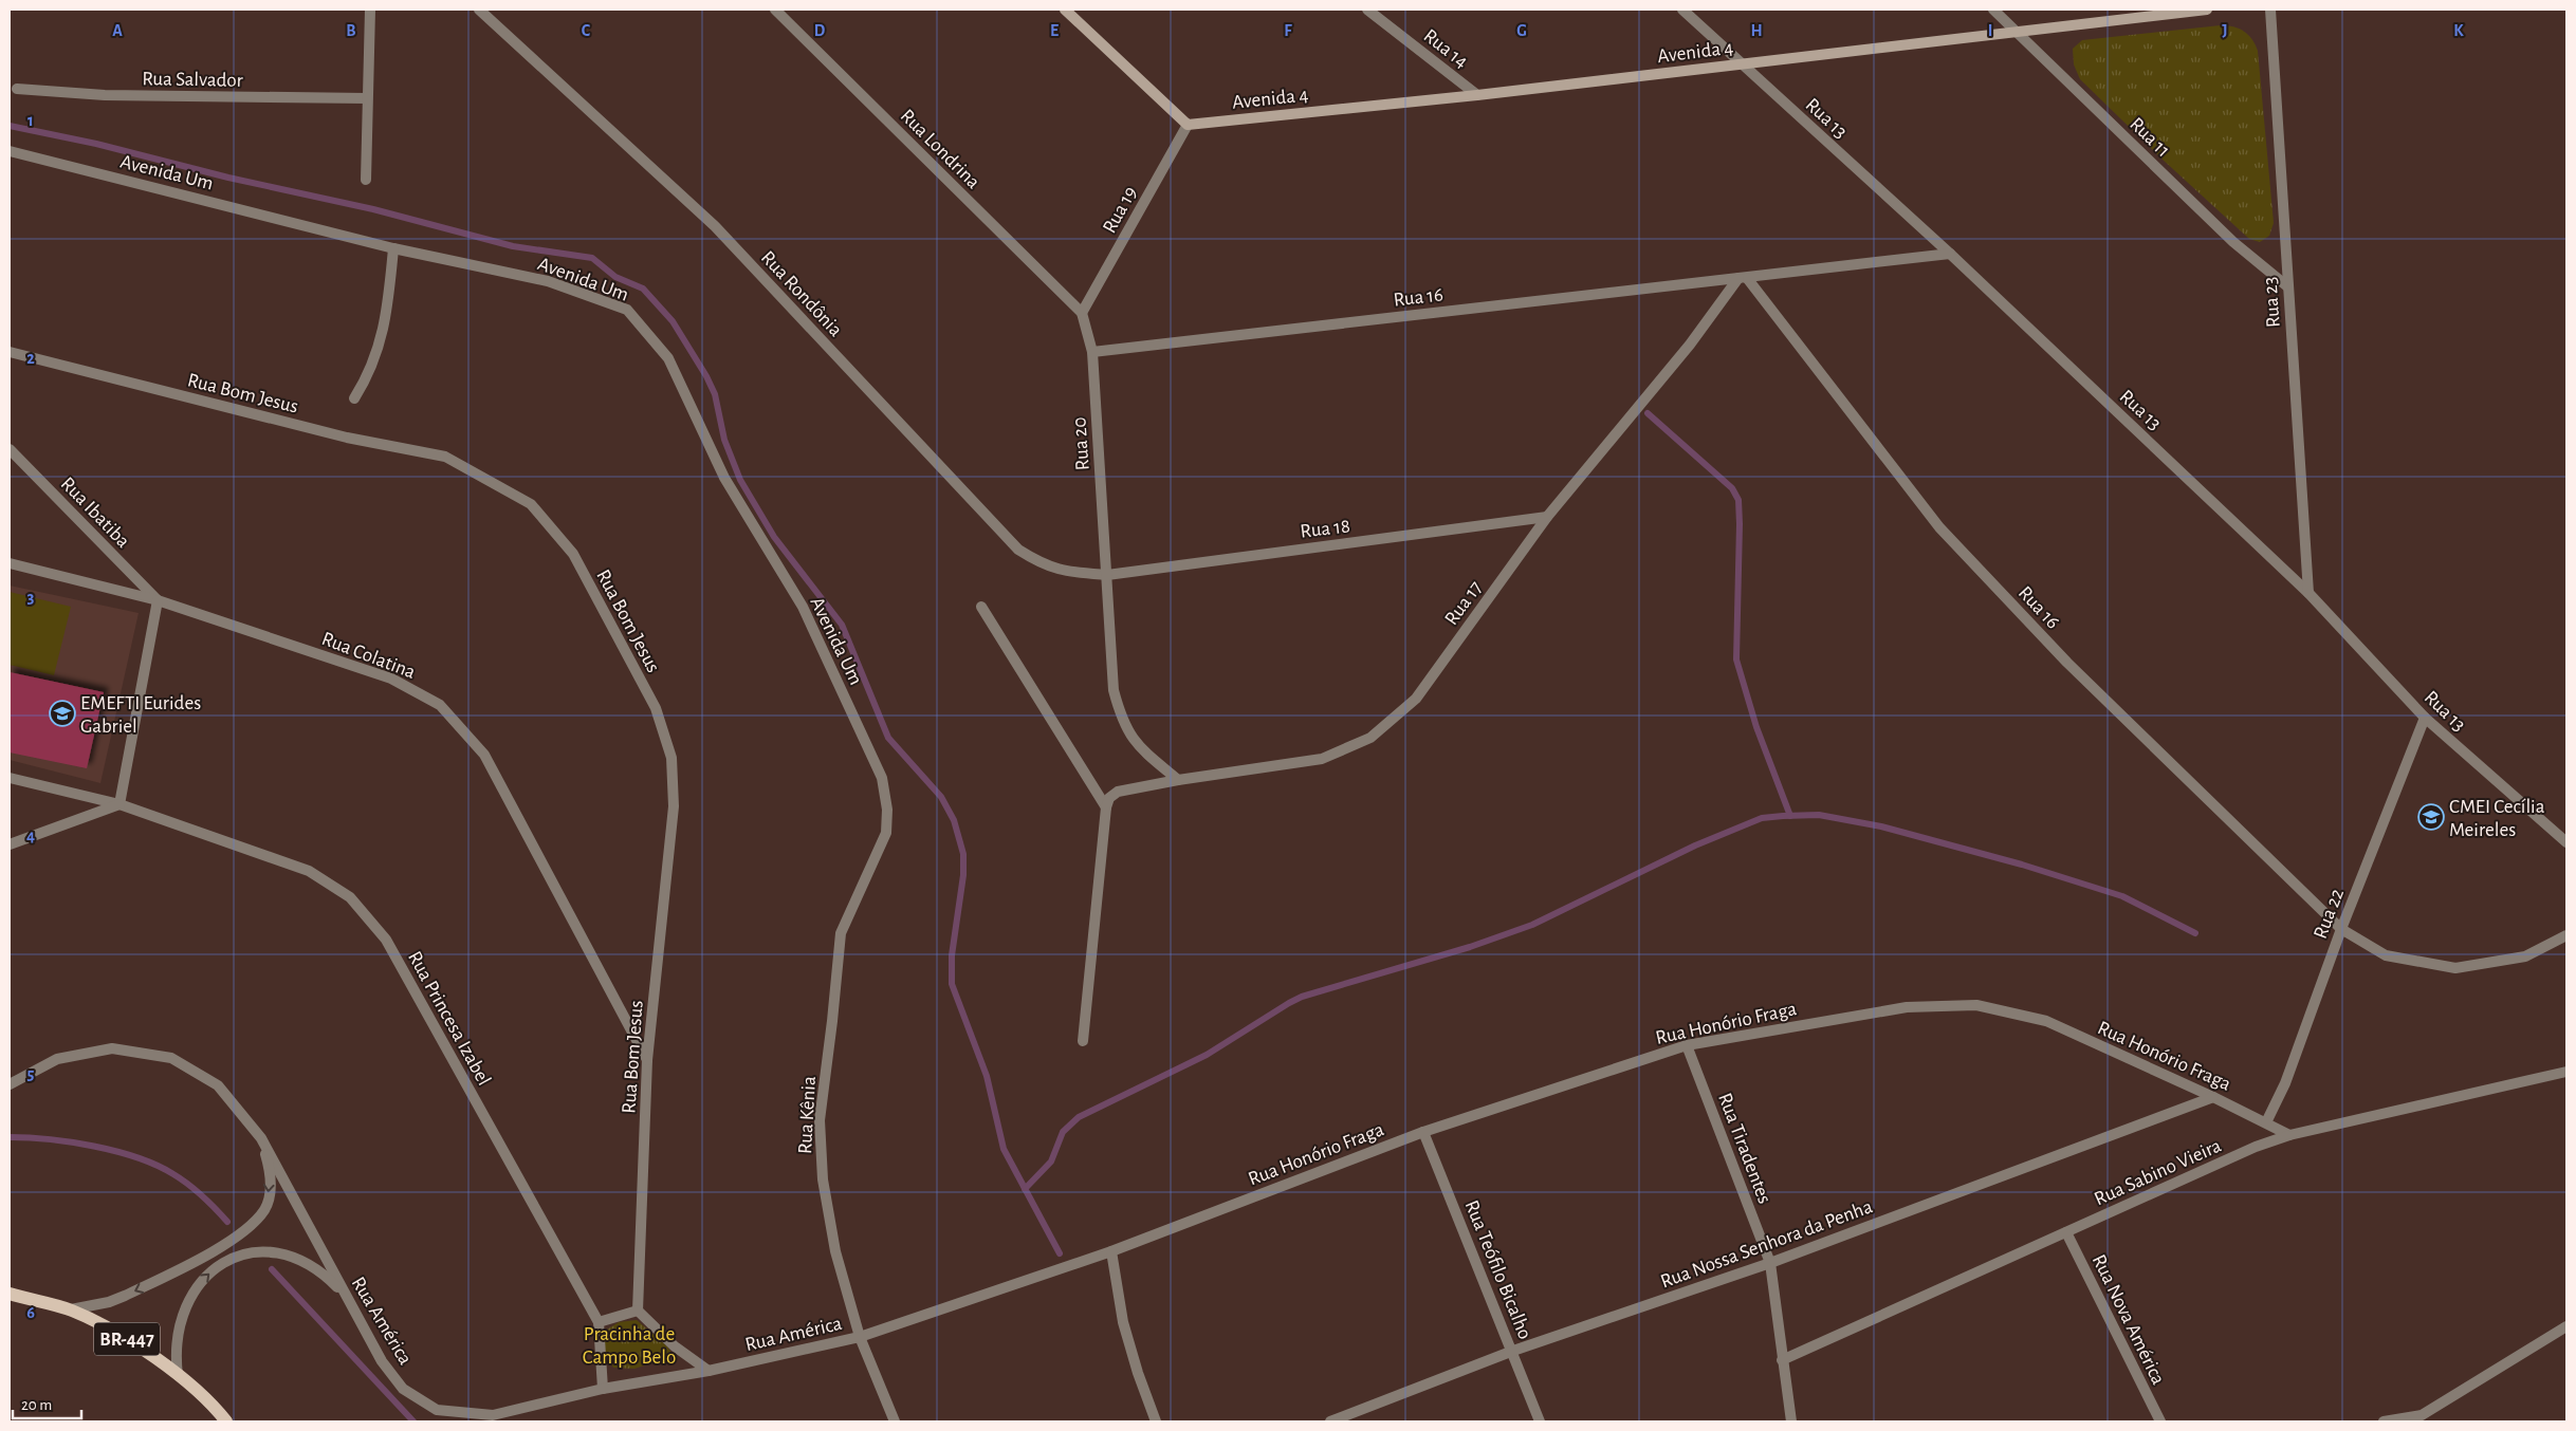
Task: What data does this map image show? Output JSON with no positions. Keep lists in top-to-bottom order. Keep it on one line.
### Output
{"streets":{"main road":["BR-447"],"street":["Rua 14","Avenida 4","Rua Salvador","Rua 13","Rua 11","Rua Londrina","Avenida Um","Rua 19","Rua Rondônia","Rua 16","Rua 23","Rua Bom Jesus","Rua 20","Rua Ibatiba","Rua 18","Rua 17","Rua Colatina","Rua 22","Rua Princesa Izabel","Rua Honório Fraga","Rua Kênia","Rua Tiradentes","Rua Sabino Vieira","Rua Nossa Senhora da Penha","Rua Teófilo Bicalho","Rua Nova América","Rua América"]},"crossings":[["Rua 14","Avenida 4"],["Avenida 4","Rua 13"],["Avenida 4","Rua 11"],["Avenida 4","Rua 19"],["Rua 13","Rua 16"],["Rua 13","Rua 23"],["Rua 13","Rua 22"],["Rua 11","Rua 23"],["Rua Londrina","Rua 19"],["Rua Londrina","Rua 20"],["Avenida Um","Rua Kênia"],["Rua 19","Rua 20"],["Rua Rondônia","Rua 20"],["Rua Rondônia","Rua 18"],["Rua 16","Rua 20"],["Rua 16","Rua 17"],["Rua 16","Rua 22"],["Rua Bom Jesus","Rua Colatina"],["Rua 20","Rua 18"],["Rua 20","Rua 17"],["Rua Ibatiba","Rua Colatina"],["Rua 18","Rua 17"],["Rua 22","Rua Honório Fraga"],["Rua Princesa Izabel","Rua América"],["Rua Honório Fraga","Rua Tiradentes"],["Rua Honório Fraga","Rua Sabino Vieira"],["Rua Honório Fraga","Rua Nossa Senhora da Penha"],["Rua Honório Fraga","Rua Teófilo Bicalho"],["Rua Honório Fraga","Rua América"],["Rua Kênia","Rua América"],["Rua Tiradentes","Rua Sabino Vieira"],["Rua Tiradentes","Rua Nossa Senhora da Penha"],["Rua Sabino Vieira","Rua Nova América"],["Rua Nossa Senhora da Penha","Rua Teófilo Bicalho"]],"parks":["Pracinha de Campo Belo"],"places":{"school or university":["EMEFTI Eurides Gabriel","CMEI Cecília Meireles"]},"scale_bar":"20 m","grid":{"columns":["A","B","C","D","E","F","G","H","I","J","K"],"rows":["1","2","3","4","5","6"]}}
